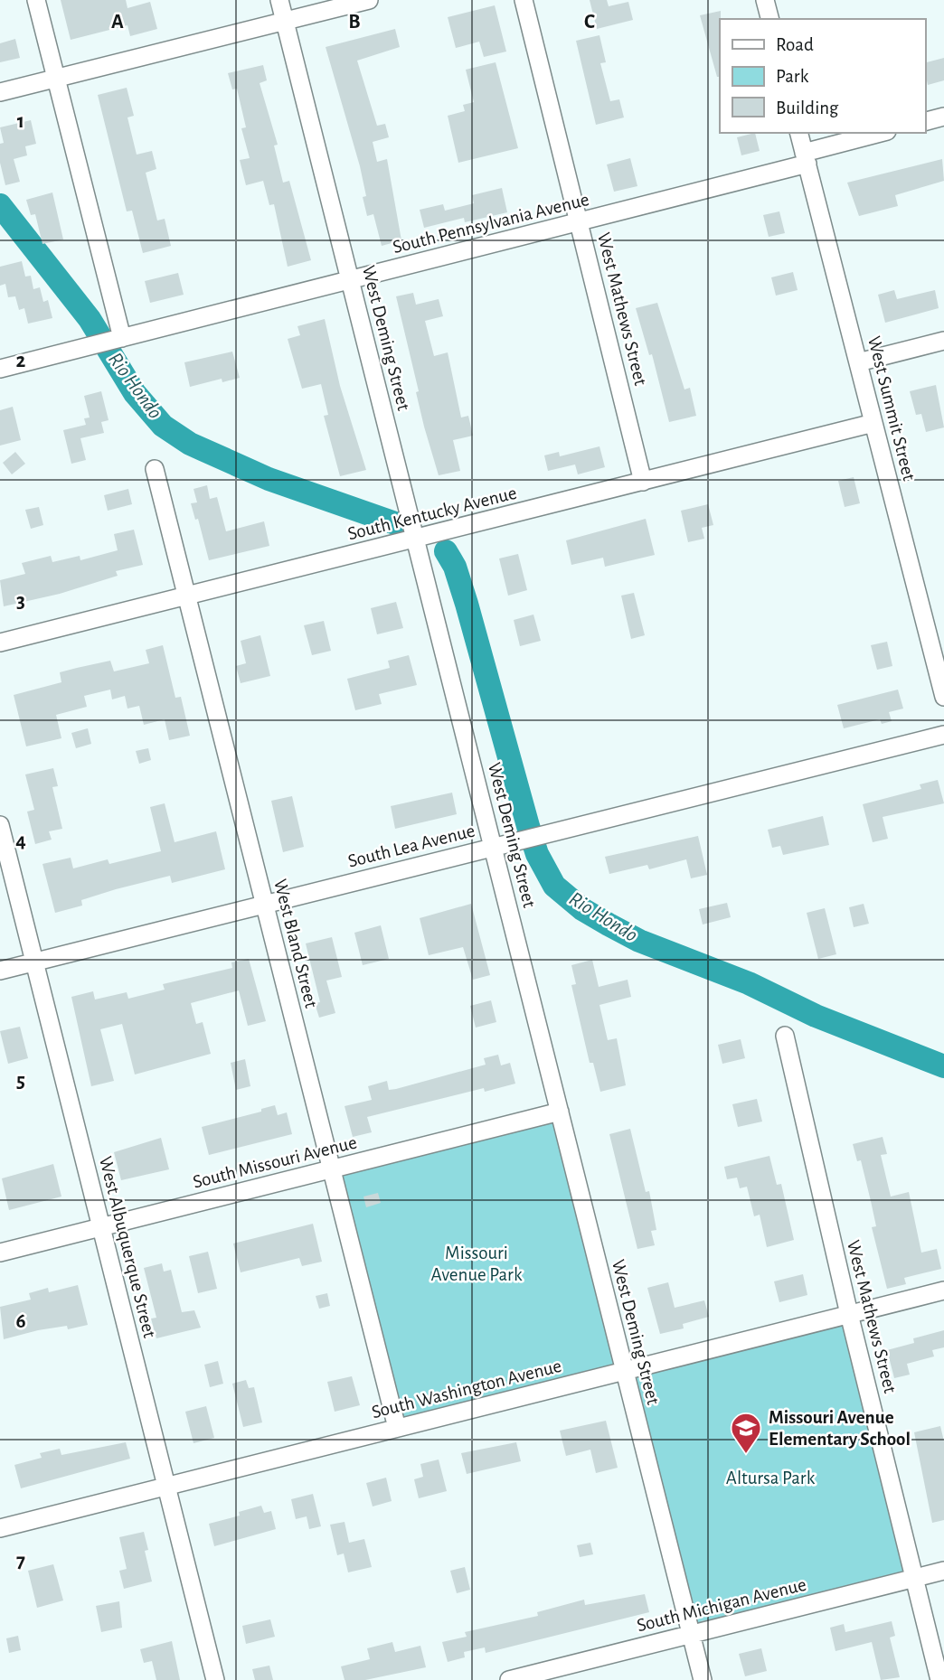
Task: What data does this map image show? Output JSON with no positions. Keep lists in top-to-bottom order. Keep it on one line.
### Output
{"streets":{"street":["South Pennsylvania Avenue","West Mathews Street","West Deming Street","West Summit Street","South Kentucky Avenue","South Lea Avenue","West Bland Street","South Missouri Avenue","West Albuquerque Street","South Washington Avenue","South Michigan Avenue"]},"crossings":[["South Pennsylvania Avenue","West Mathews Street"],["South Pennsylvania Avenue","West Deming Street"],["South Pennsylvania Avenue","West Summit Street"],["West Mathews Street","South Kentucky Avenue"],["West Mathews Street","South Washington Avenue"],["West Mathews Street","South Michigan Avenue"],["West Deming Street","South Kentucky Avenue"],["West Deming Street","South Lea Avenue"],["West Deming Street","South Missouri Avenue"],["West Deming Street","South Washington Avenue"],["West Deming Street","South Michigan Avenue"],["West Summit Street","South Kentucky Avenue"],["South Kentucky Avenue","West Bland Street"],["South Lea Avenue","West Bland Street"],["South Lea Avenue","West Albuquerque Street"],["West Bland Street","South Missouri Avenue"],["West Bland Street","South Washington Avenue"],["South Missouri Avenue","West Albuquerque Street"],["West Albuquerque Street","South Washington Avenue"]],"water":["Rio Hondo"],"parks":["Missouri Avenue Park","Altursa Park"],"places":{"school or university":["Missouri Avenue Elementary School"]},"legend":["Road","Park","Building"],"grid":{"columns":["A","B","C"],"rows":["1","2","3","4","5","6","7"]}}
